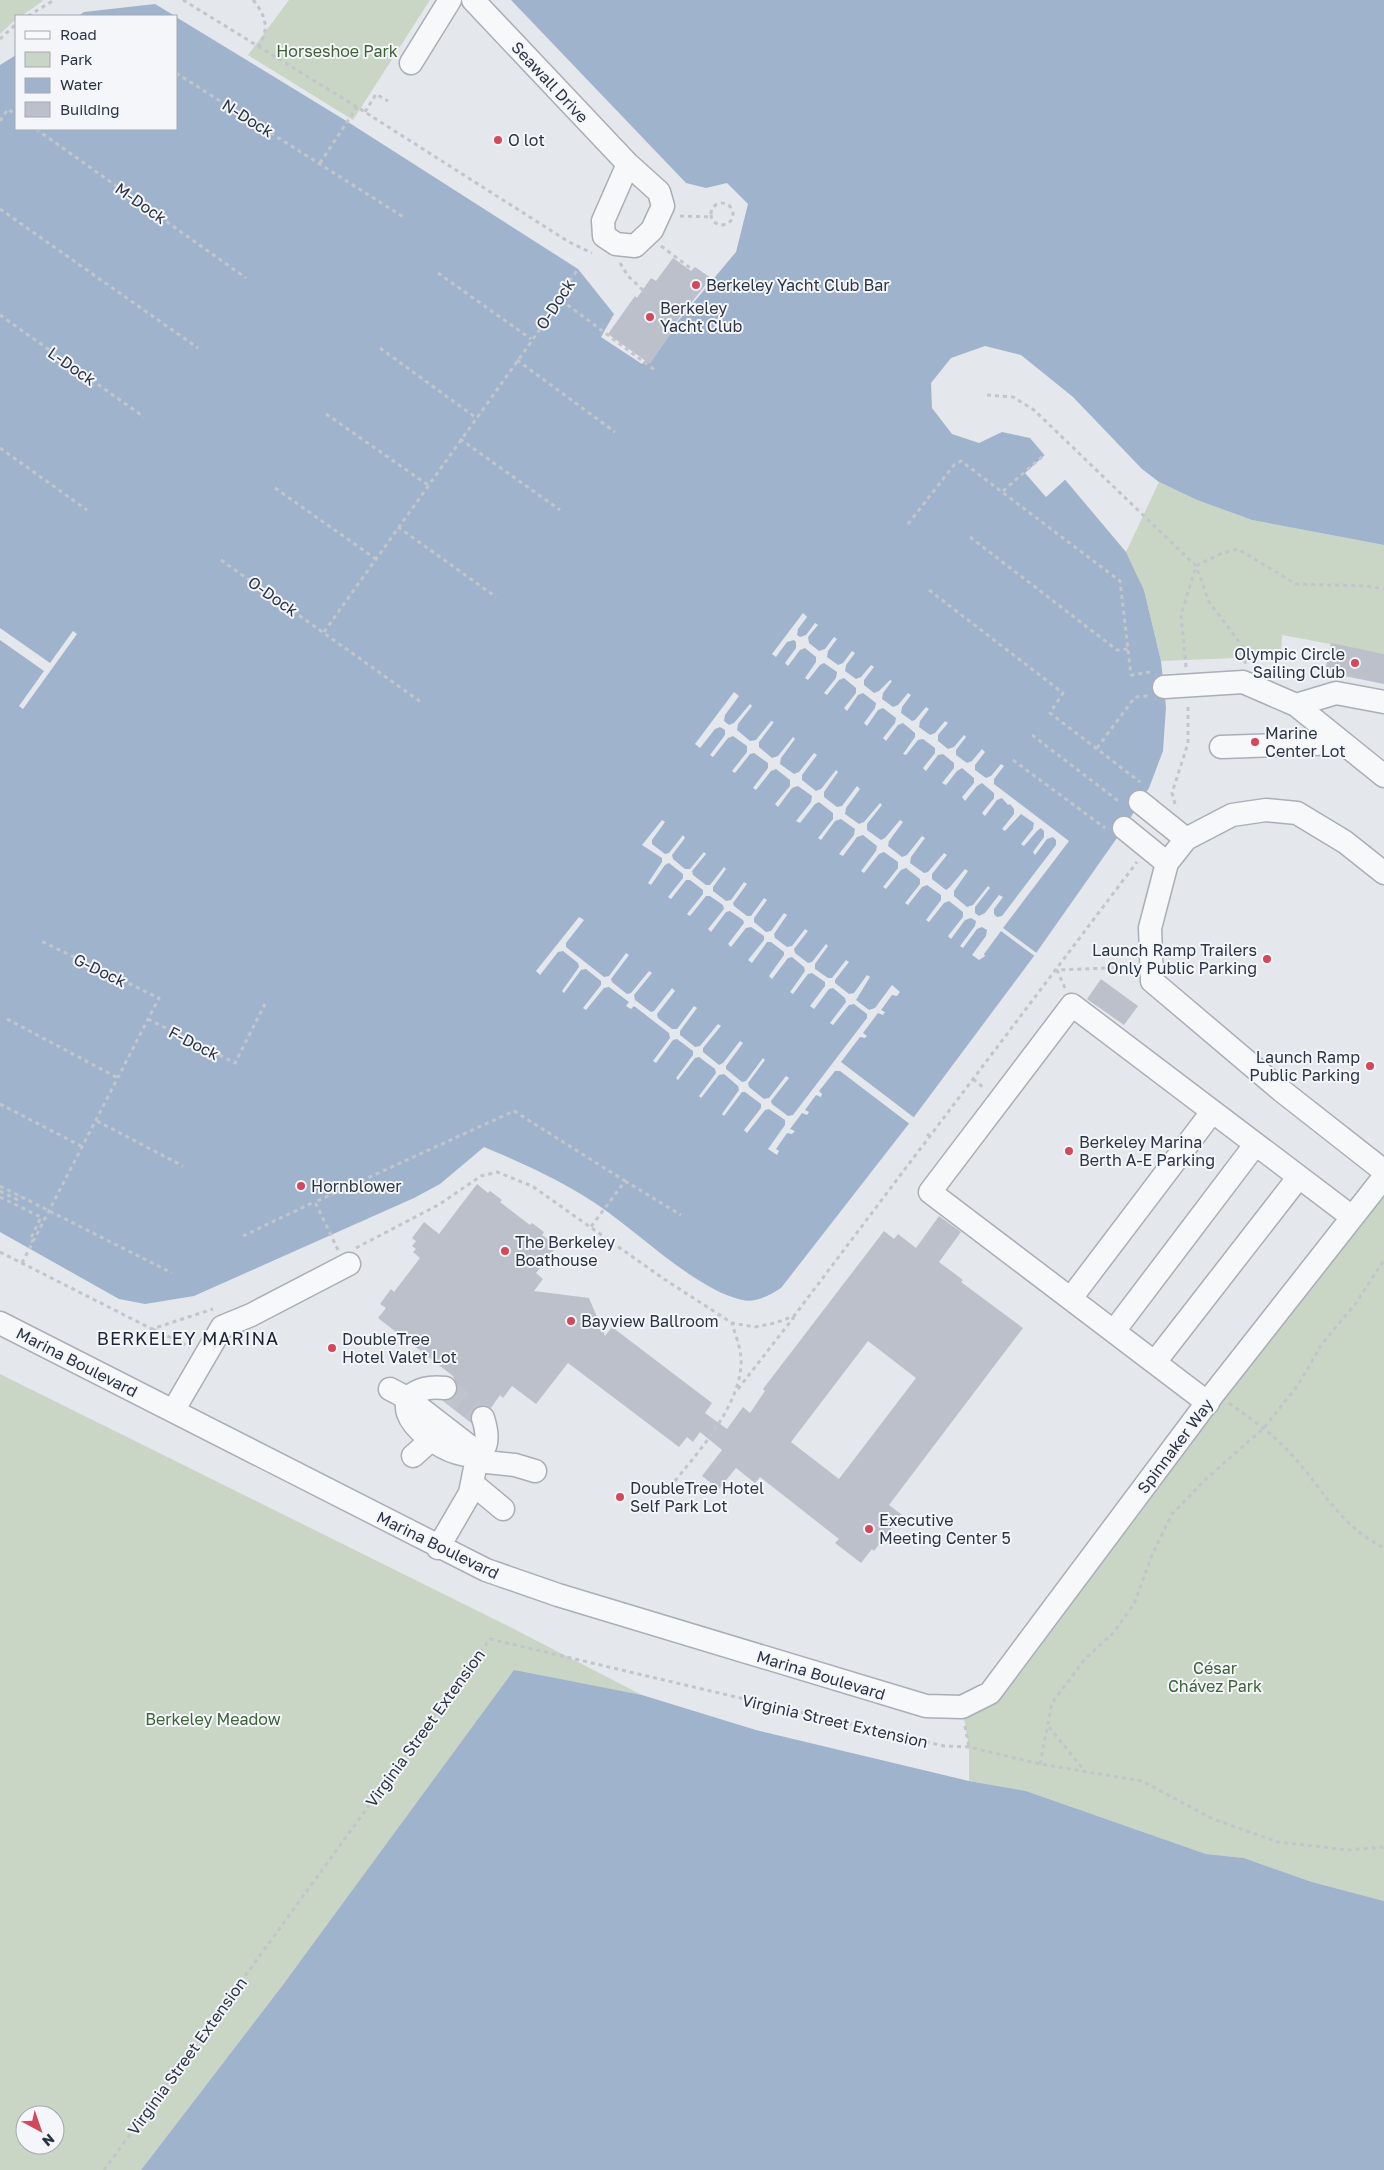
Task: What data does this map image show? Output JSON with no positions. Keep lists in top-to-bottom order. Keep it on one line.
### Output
{"streets":{"street":["Seawall Drive","Marina Boulevard","Spinnaker Way"],"path":["N-Dock","M-Dock","O-Dock","L-Dock","G-Dock","F-Dock","Virginia Street Extension"]},"crossings":[["G-Dock","F-Dock"],["Marina Boulevard","Spinnaker Way"]],"districts":["BERKELEY MARINA"],"parks":["Horseshoe Park","César Chávez Park","Berkeley Meadow"],"places":["O lot","Berkeley Yacht Club Bar","Berkeley Yacht Club","Olympic Circle Sailing Club","Marine Center Lot","Launch Ramp Trailers Only Public Parking","Launch Ramp Public Parking","Berkeley Marina Berth A-E Parking","Hornblower","The Berkeley Boathouse","Bayview Ballroom","DoubleTree Hotel Valet Lot","DoubleTree Hotel Self Park Lot","Executive Meeting Center 5"],"legend":["Road","Park","Water","Building"],"north":"bottom right"}
